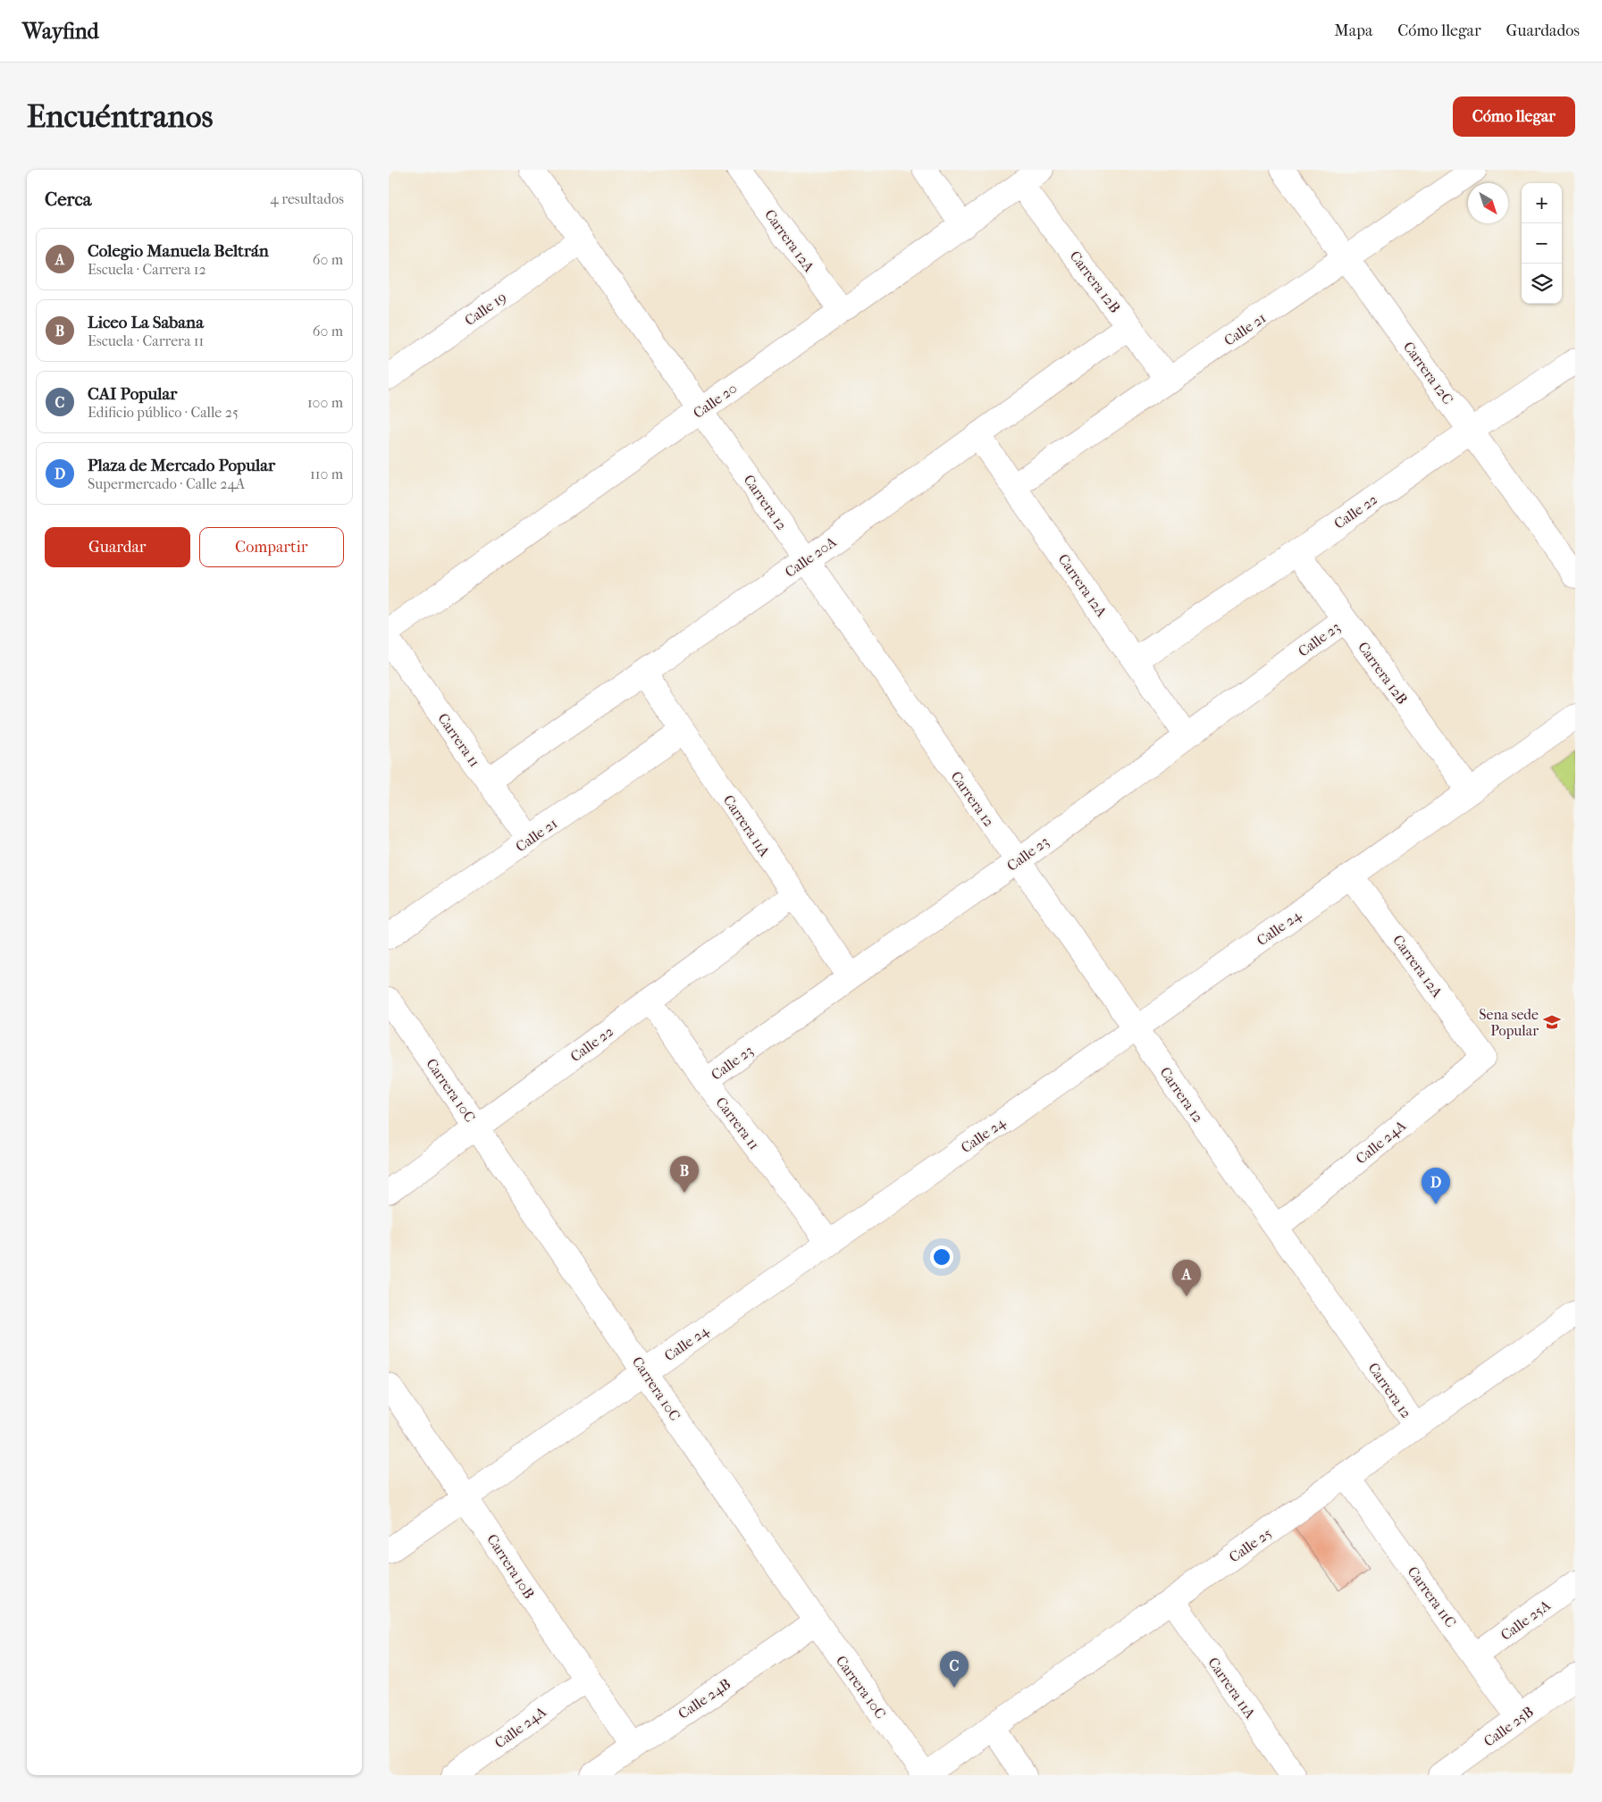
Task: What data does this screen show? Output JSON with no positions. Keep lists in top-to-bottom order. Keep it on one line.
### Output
{"streets":{"street":["Carrera 12A","Carrera 12B","Calle 19","Calle 21","Carrera 12C","Calle 20","Carrera 12","Calle 22","Calle 20A","Calle 23","Carrera 11","Carrera 11A","Calle 24","Carrera 10C","Calle 24A","Calle 25","Carrera 10B","Carrera 11C","Calle 25A","Calle 24B","Calle 25B"]},"crossings":[["Carrera 12A","Calle 21"],["Carrera 12A","Calle 20"],["Carrera 12A","Calle 22"],["Carrera 12A","Calle 20A"],["Carrera 12A","Calle 23"],["Carrera 12A","Calle 24"],["Carrera 12A","Calle 24A"],["Carrera 12B","Calle 21"],["Carrera 12B","Calle 20"],["Carrera 12B","Calle 22"],["Carrera 12B","Calle 20A"],["Carrera 12B","Calle 23"],["Carrera 12B","Calle 24"],["Calle 19","Carrera 12"],["Calle 21","Carrera 12C"],["Calle 21","Carrera 11"],["Calle 21","Carrera 11A"],["Carrera 12C","Calle 22"],["Calle 20","Carrera 12"],["Carrera 12","Calle 20A"],["Carrera 12","Calle 23"],["Carrera 12","Calle 24"],["Carrera 12","Calle 24A"],["Carrera 12","Calle 25"],["Calle 22","Carrera 11"],["Calle 22","Carrera 11A"],["Calle 22","Carrera 10C"],["Calle 20A","Carrera 11"],["Calle 20A","Carrera 11A"],["Calle 23","Carrera 11"],["Calle 23","Carrera 11A"],["Carrera 11","Calle 24"],["Carrera 11A","Calle 25"],["Calle 24","Carrera 10C"],["Calle 24","Carrera 10B"],["Carrera 10C","Calle 25"],["Carrera 10C","Calle 24B"],["Calle 24A","Carrera 10B"],["Calle 25","Carrera 11C"],["Carrera 10B","Calle 24B"],["Carrera 11C","Calle 25A"],["Carrera 11C","Calle 25B"]],"places":{"school or university":["Sena sede Popular"]},"north":"bottom right","page":{"header":"Wayfind","nav":["Mapa","Cómo llegar","Guardados"],"buttons":["Cómo llegar",["Guardar","Compartir"]],"title":"Encuéntranos","heading":["Cerca","4 resultados"],"map_buttons":["+","−"],"list":[{"mark":"A","name":"Colegio Manuela Beltrán","note":"Escuela · Carrera 12","value":"60 m"},{"mark":"B","name":"Liceo La Sabana","note":"Escuela · Carrera 11","value":"60 m"},{"mark":"C","name":"CAI Popular","note":"Edificio público · Calle 25","value":"100 m"},{"mark":"D","name":"Plaza de Mercado Popular","note":"Supermercado · Calle 24A","value":"110 m"}],"pins":["B","D","A","C"]}}
